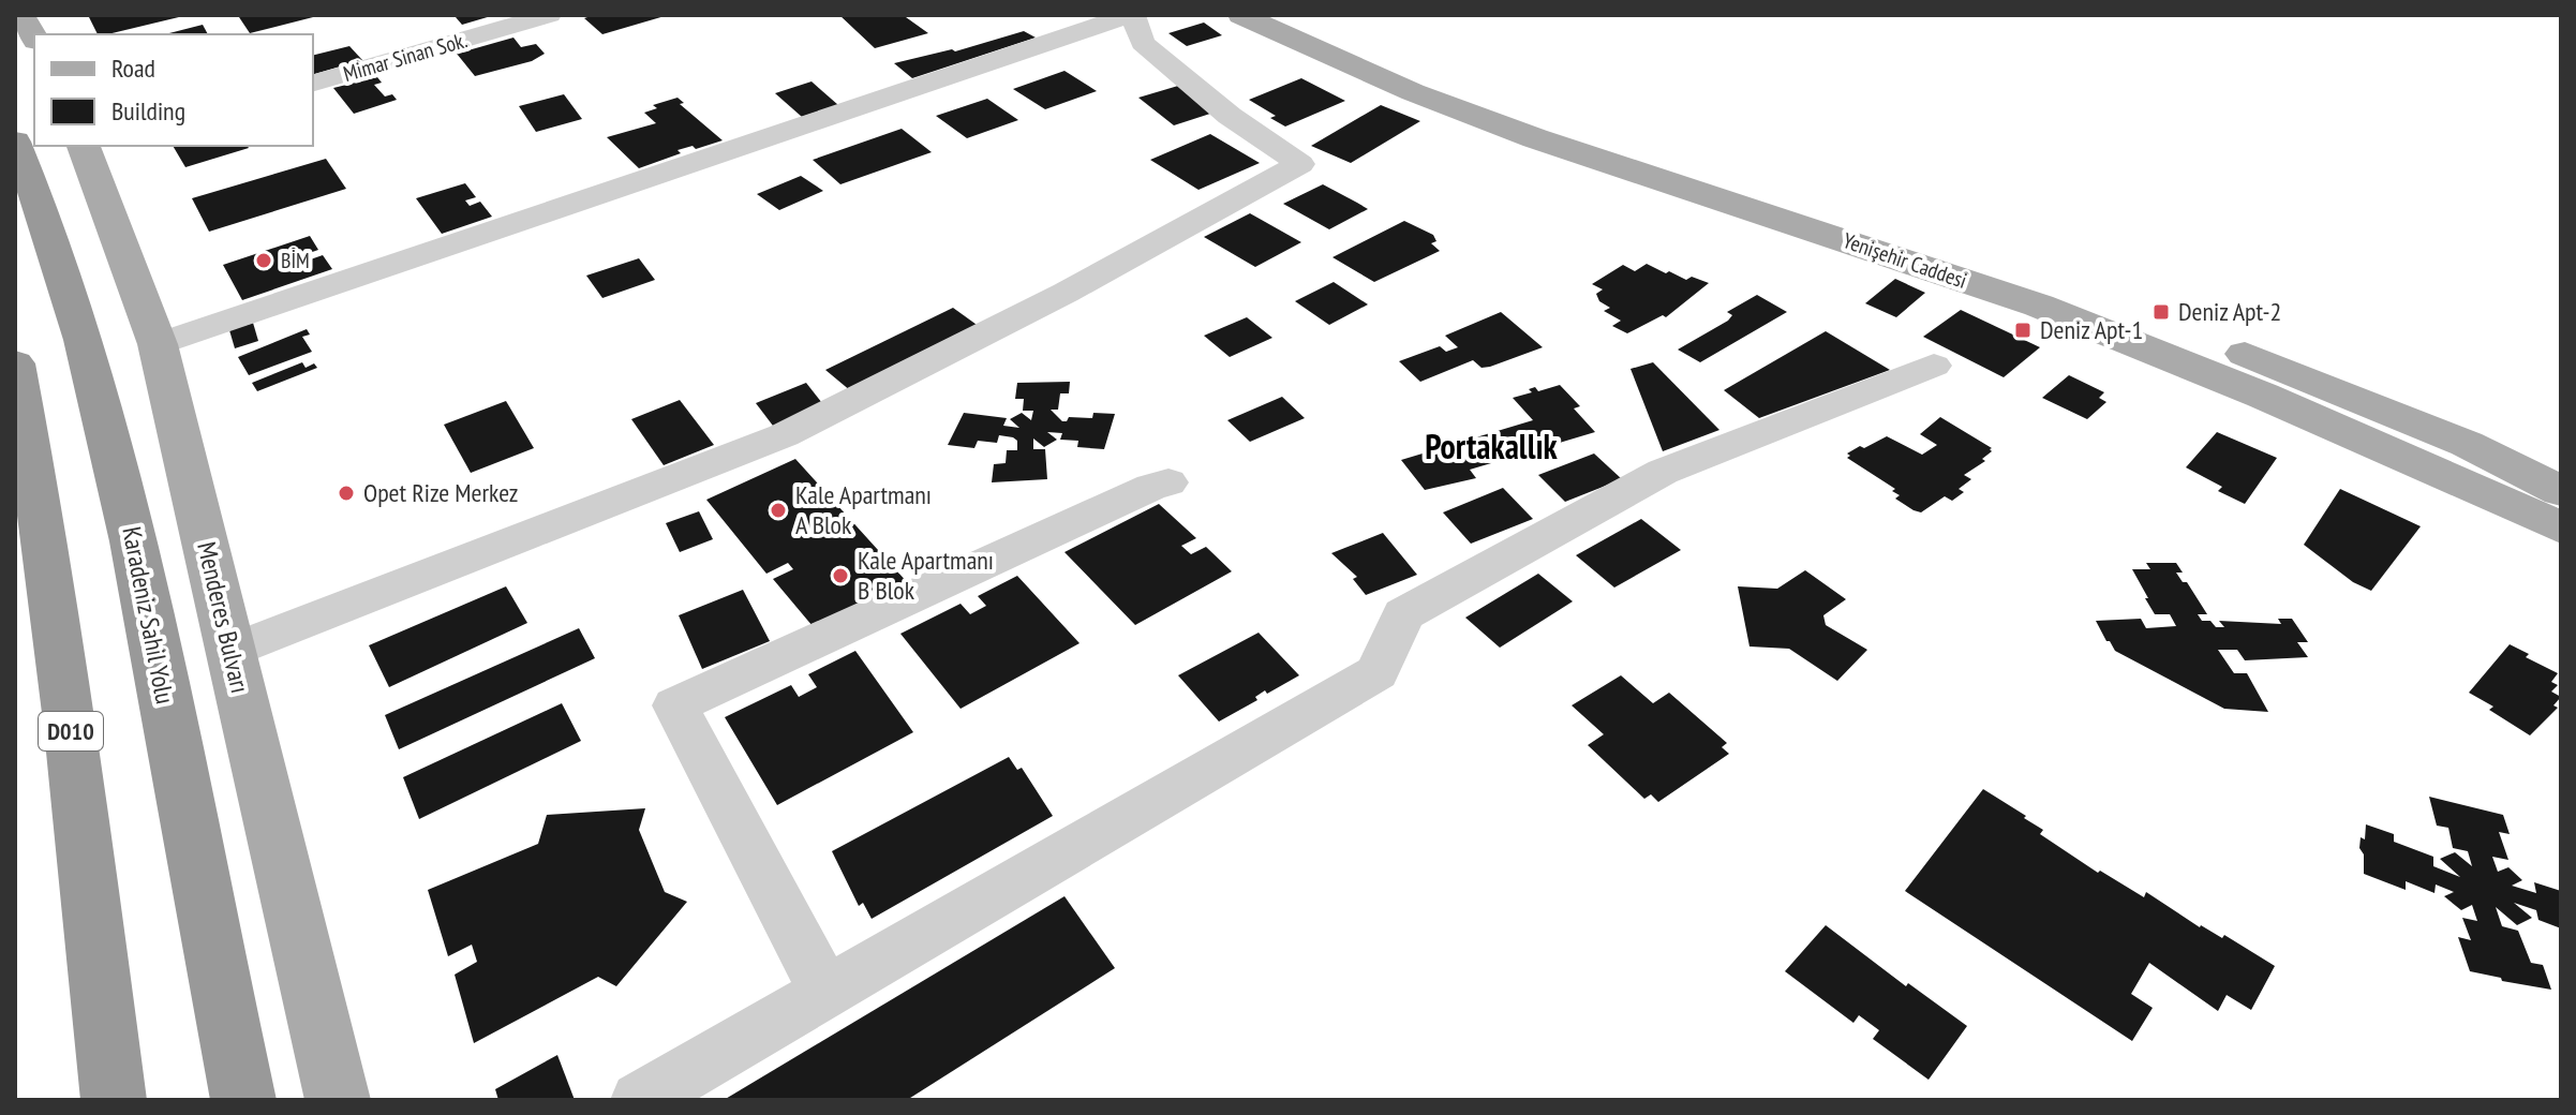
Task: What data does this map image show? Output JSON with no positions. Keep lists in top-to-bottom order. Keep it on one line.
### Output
{"streets":{"highway":["Karadeniz Sahil Yolu","D010"],"main road":["Yenişehir Caddesi","Menderes Bulvarı"],"street":["Mimar Sinan Sok."]},"districts":["Portakallık"],"places":{"other":["BİM","Opet Rize Merkez","Kale Apartmanı A Blok","Kale Apartmanı B Blok"],"transit":["Deniz Apt-2","Deniz Apt-1"]},"legend":["Road","Building"]}
